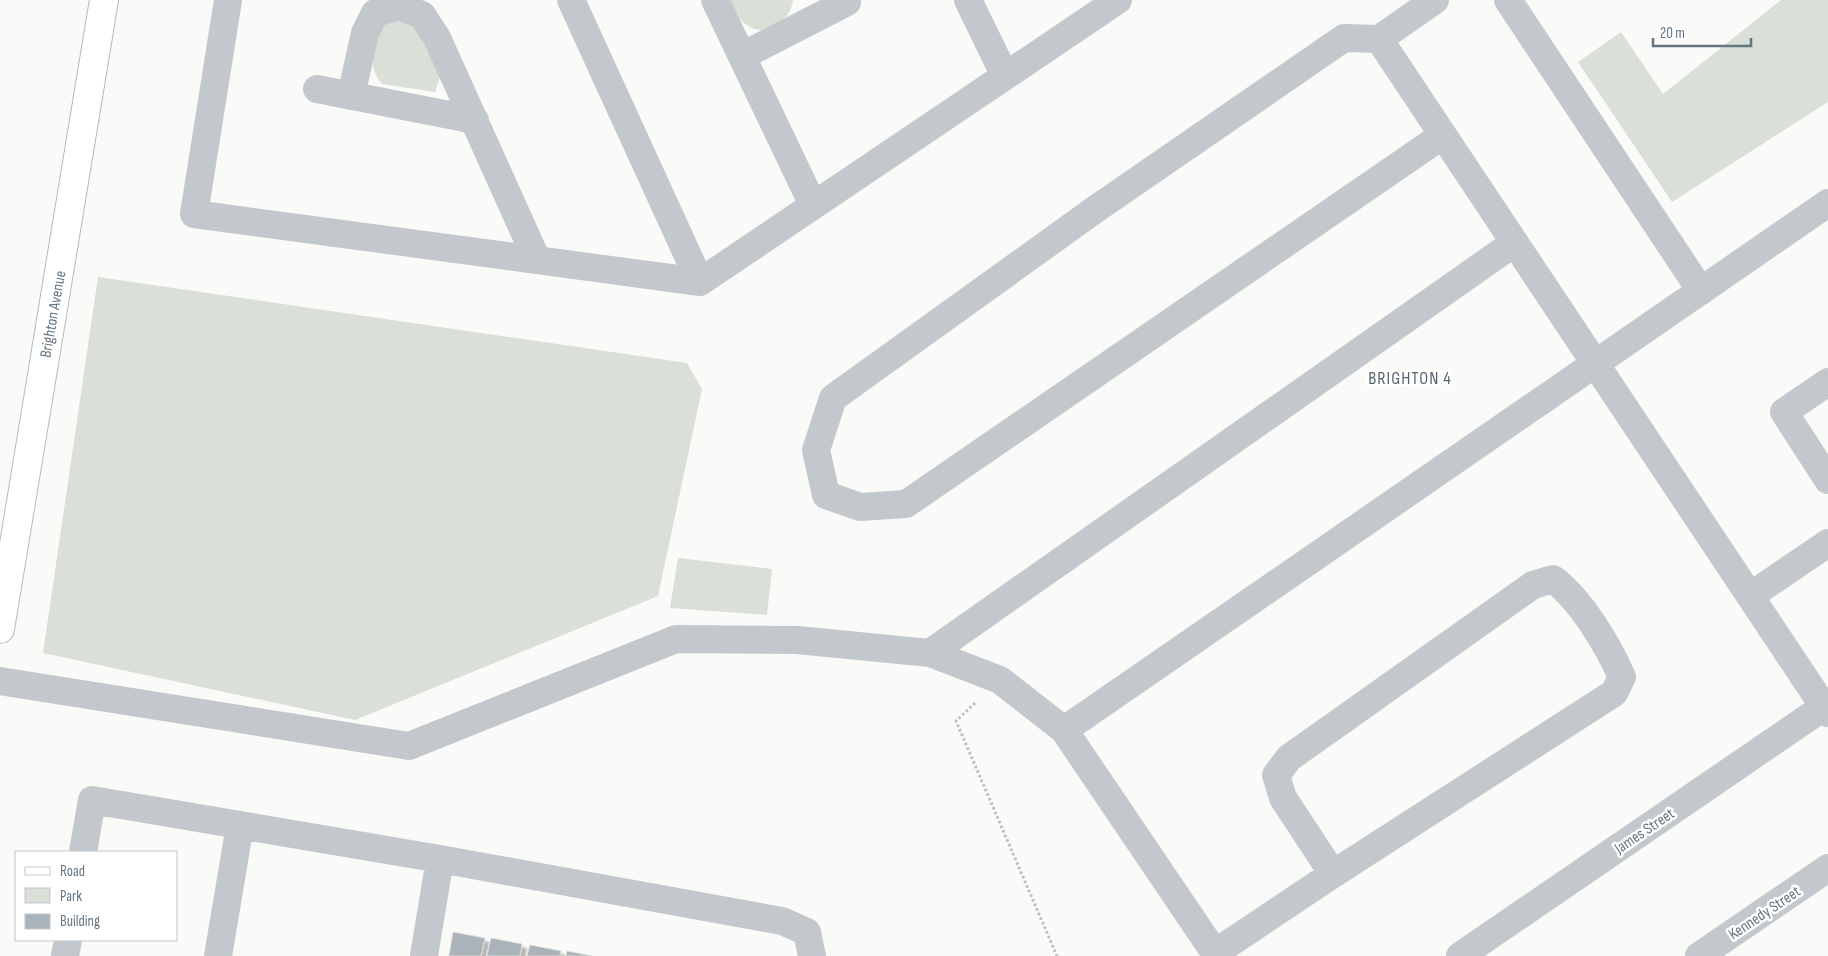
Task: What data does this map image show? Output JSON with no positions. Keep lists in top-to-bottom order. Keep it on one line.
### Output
{"streets":{"main road":["Brighton Avenue"],"street":["James Street","Kennedy Street"]},"districts":["BRIGHTON 4"],"legend":["Road","Park","Building"],"scale_bar":"20 m"}
